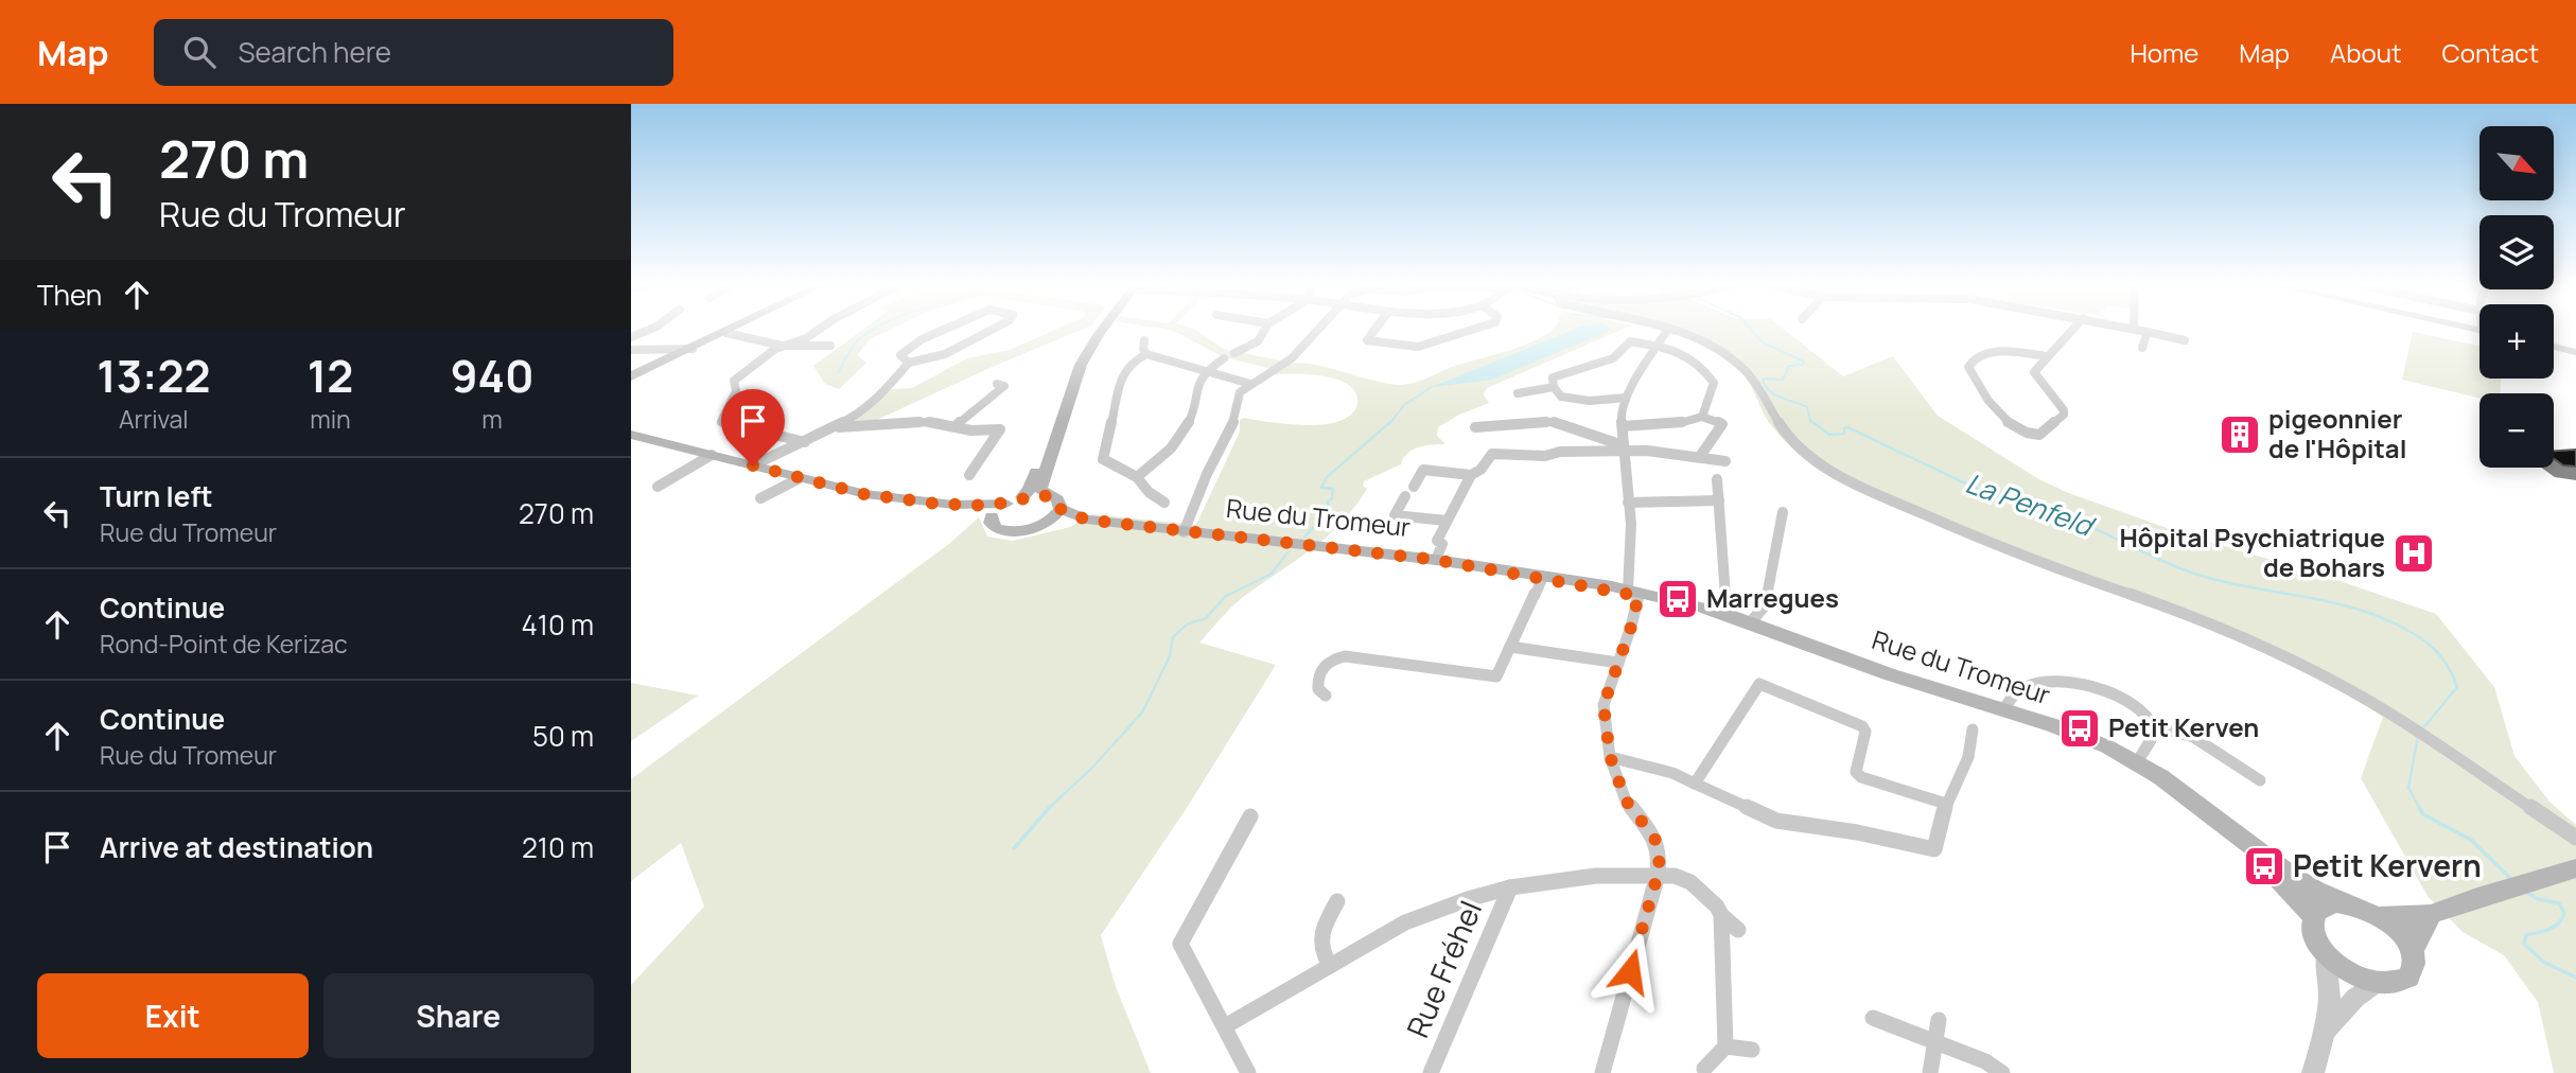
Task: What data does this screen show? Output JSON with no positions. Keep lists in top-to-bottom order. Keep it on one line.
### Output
{"streets":{"main road":["Rue du Tromeur"],"street":["Rue Fréhel"]},"water":["La Penfeld"],"places":{"building":["pigeonnier de l'Hôpital"],"hospital":["Hôpital Psychiatrique de Bohars"],"bus stop":["Marregues","Petit Kerven","Petit Kervern"]},"north":"bottom right","page":{"header":"Map","search":"Search here","nav":["Home","Map","About","Contact"],"turn":["270 m","Rue du Tromeur"],"map_buttons":["+","−"],"then":"Then","eta":["13:22","Arrival","12","min","940","m"],"list":[{"name":"Turn left","note":"Rue du Tromeur","value":"270 m"},{"name":"Continue","note":"Rond-Point de Kerizac","value":"410 m"},{"name":"Continue","note":"Rue du Tromeur","value":"50 m"},{"name":"Arrive at destination","value":"210 m"}],"buttons":["Exit","Share"]}}
